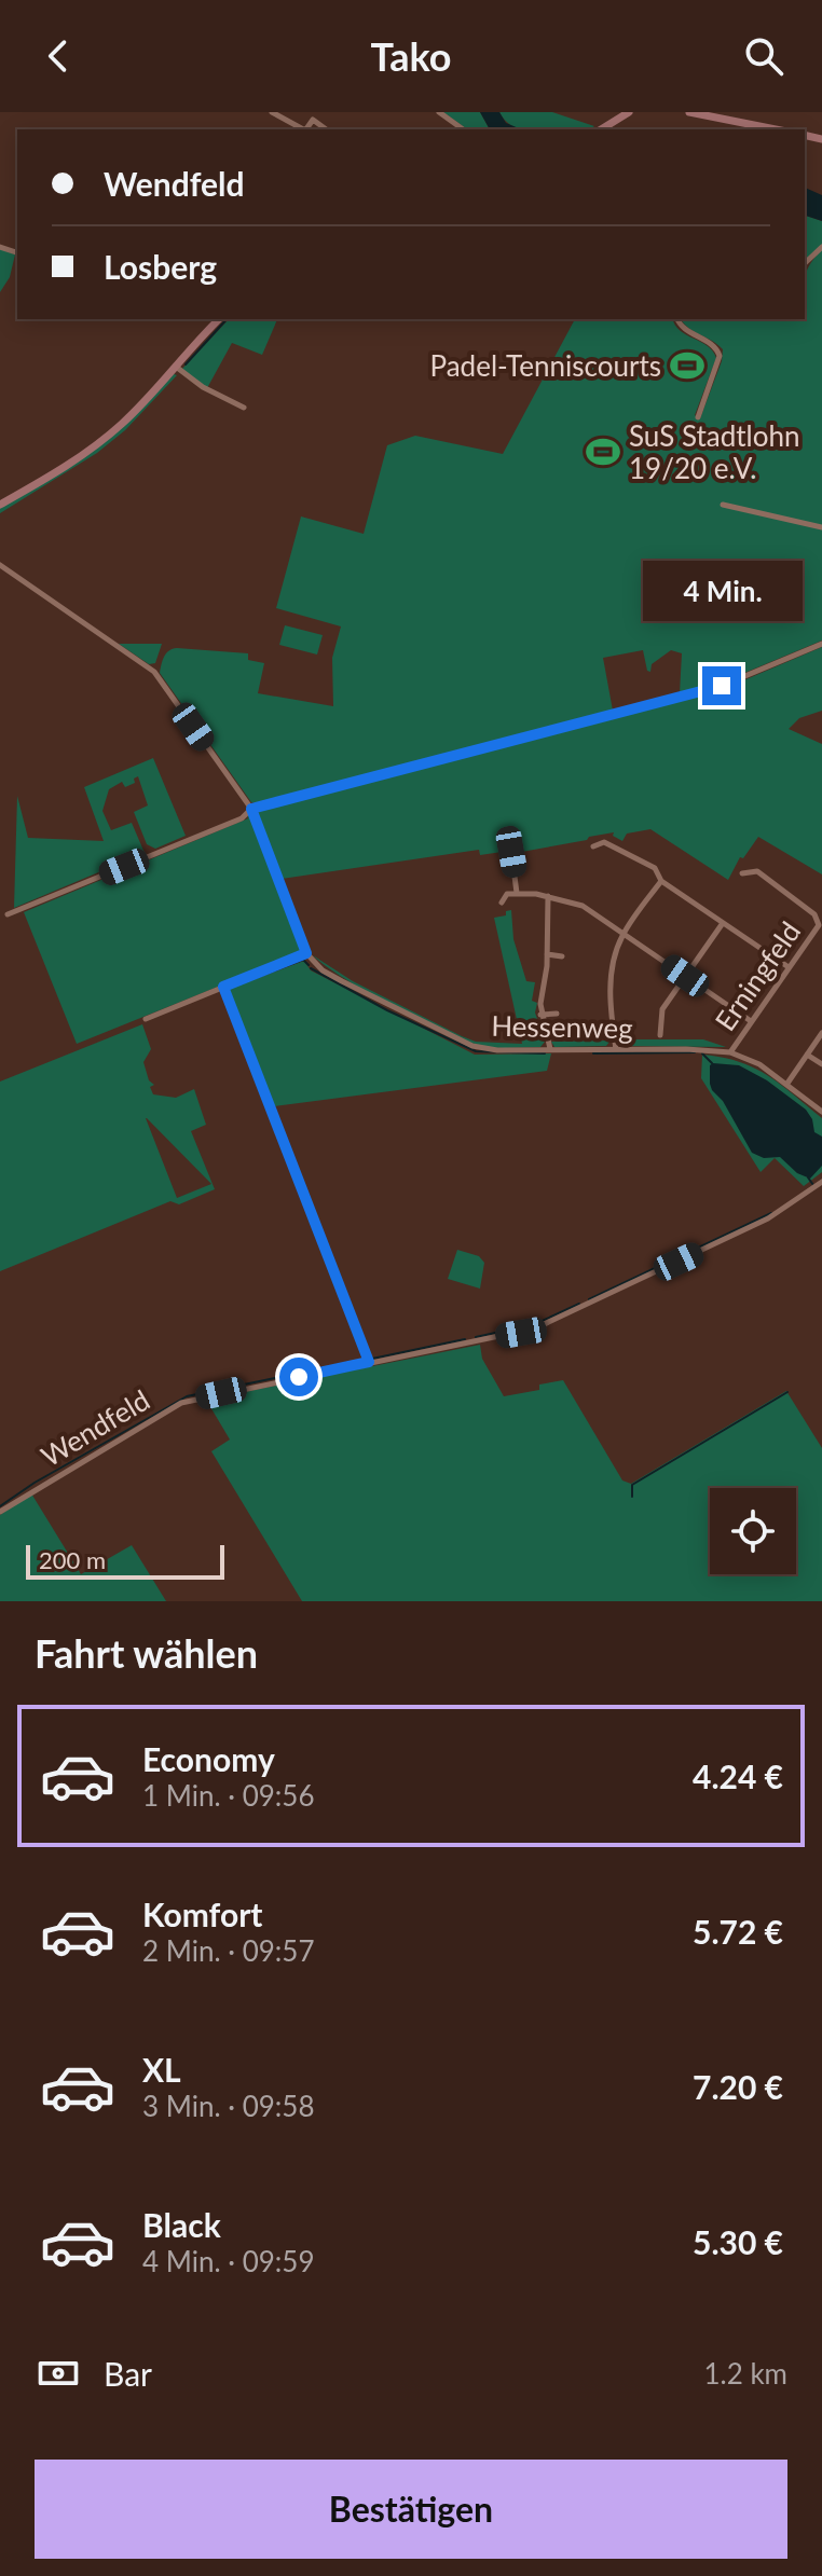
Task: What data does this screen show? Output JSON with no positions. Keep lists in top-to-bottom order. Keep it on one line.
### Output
{"streets":{"street":["Erningfeld","Hessenweg","Wendfeld"]},"crossings":[["Erningfeld","Hessenweg"]],"places":{"sports":["Padel-Tenniscourts","SuS Stadtlohn 19/20 e.V."]},"scale_bar":"200 m","page":{"header":"Tako","banner":["Wendfeld","Losberg"],"bubble":"4 Min.","scale":"200 m","heading":"Fahrt wählen","list":[{"name":"Economy","note":"1 Min. · 09:56","value":"4.24 €"},{"name":"Komfort","note":"2 Min. · 09:57","value":"5.72 €"},{"name":"XL","note":"3 Min. · 09:58","value":"7.20 €"},{"name":"Black","note":"4 Min. · 09:59","value":"5.30 €"}],"pay":["Bar","1.2 km"],"buttons":"Bestätigen"}}
